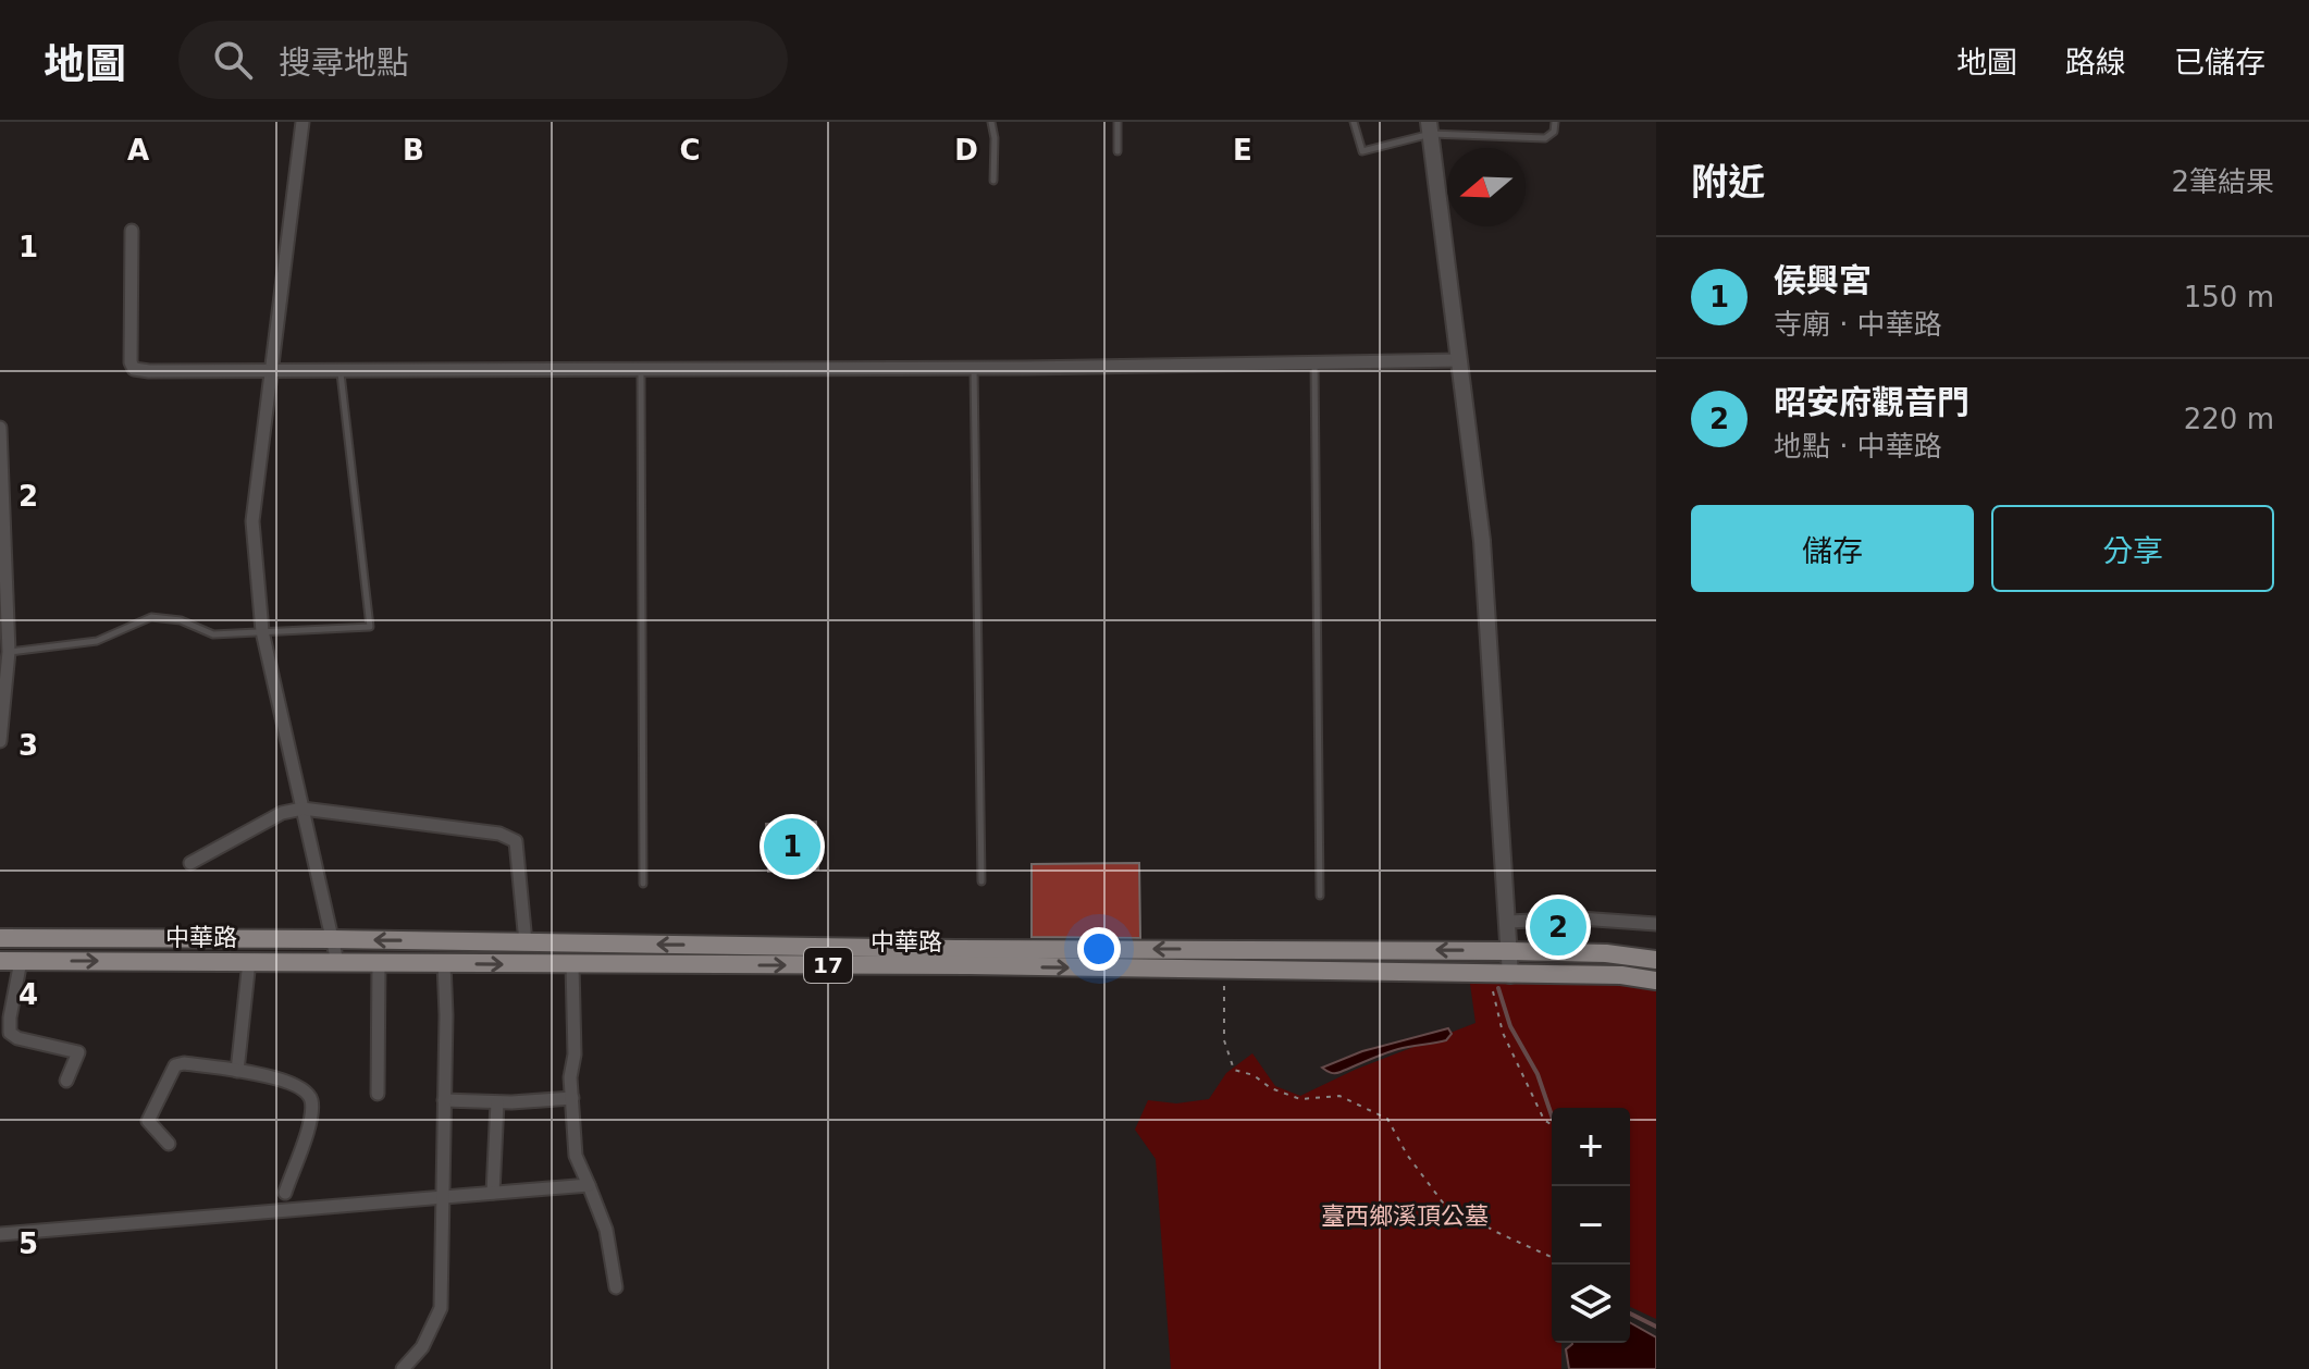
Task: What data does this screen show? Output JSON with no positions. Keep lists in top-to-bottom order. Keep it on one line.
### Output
{"streets":{"main road":["中華路","17"]},"parks":["臺西鄉溪頂公墓"],"north":"left","page":{"header":"地圖","search":"搜尋地點","nav":["地圖","路線","已儲存"],"heading":["附近","2筆結果"],"list":[{"mark":"1","name":"侯興宮","note":"寺廟 · 中華路","value":"150 m"},{"mark":"2","name":"昭安府觀音門","note":"地點 · 中華路","value":"220 m"}],"buttons":["儲存","分享"],"pins":["1","2"],"map_buttons":["+","−"]},"grid":{"columns":["A","B","C","D","E"],"rows":["1","2","3","4","5"]}}
